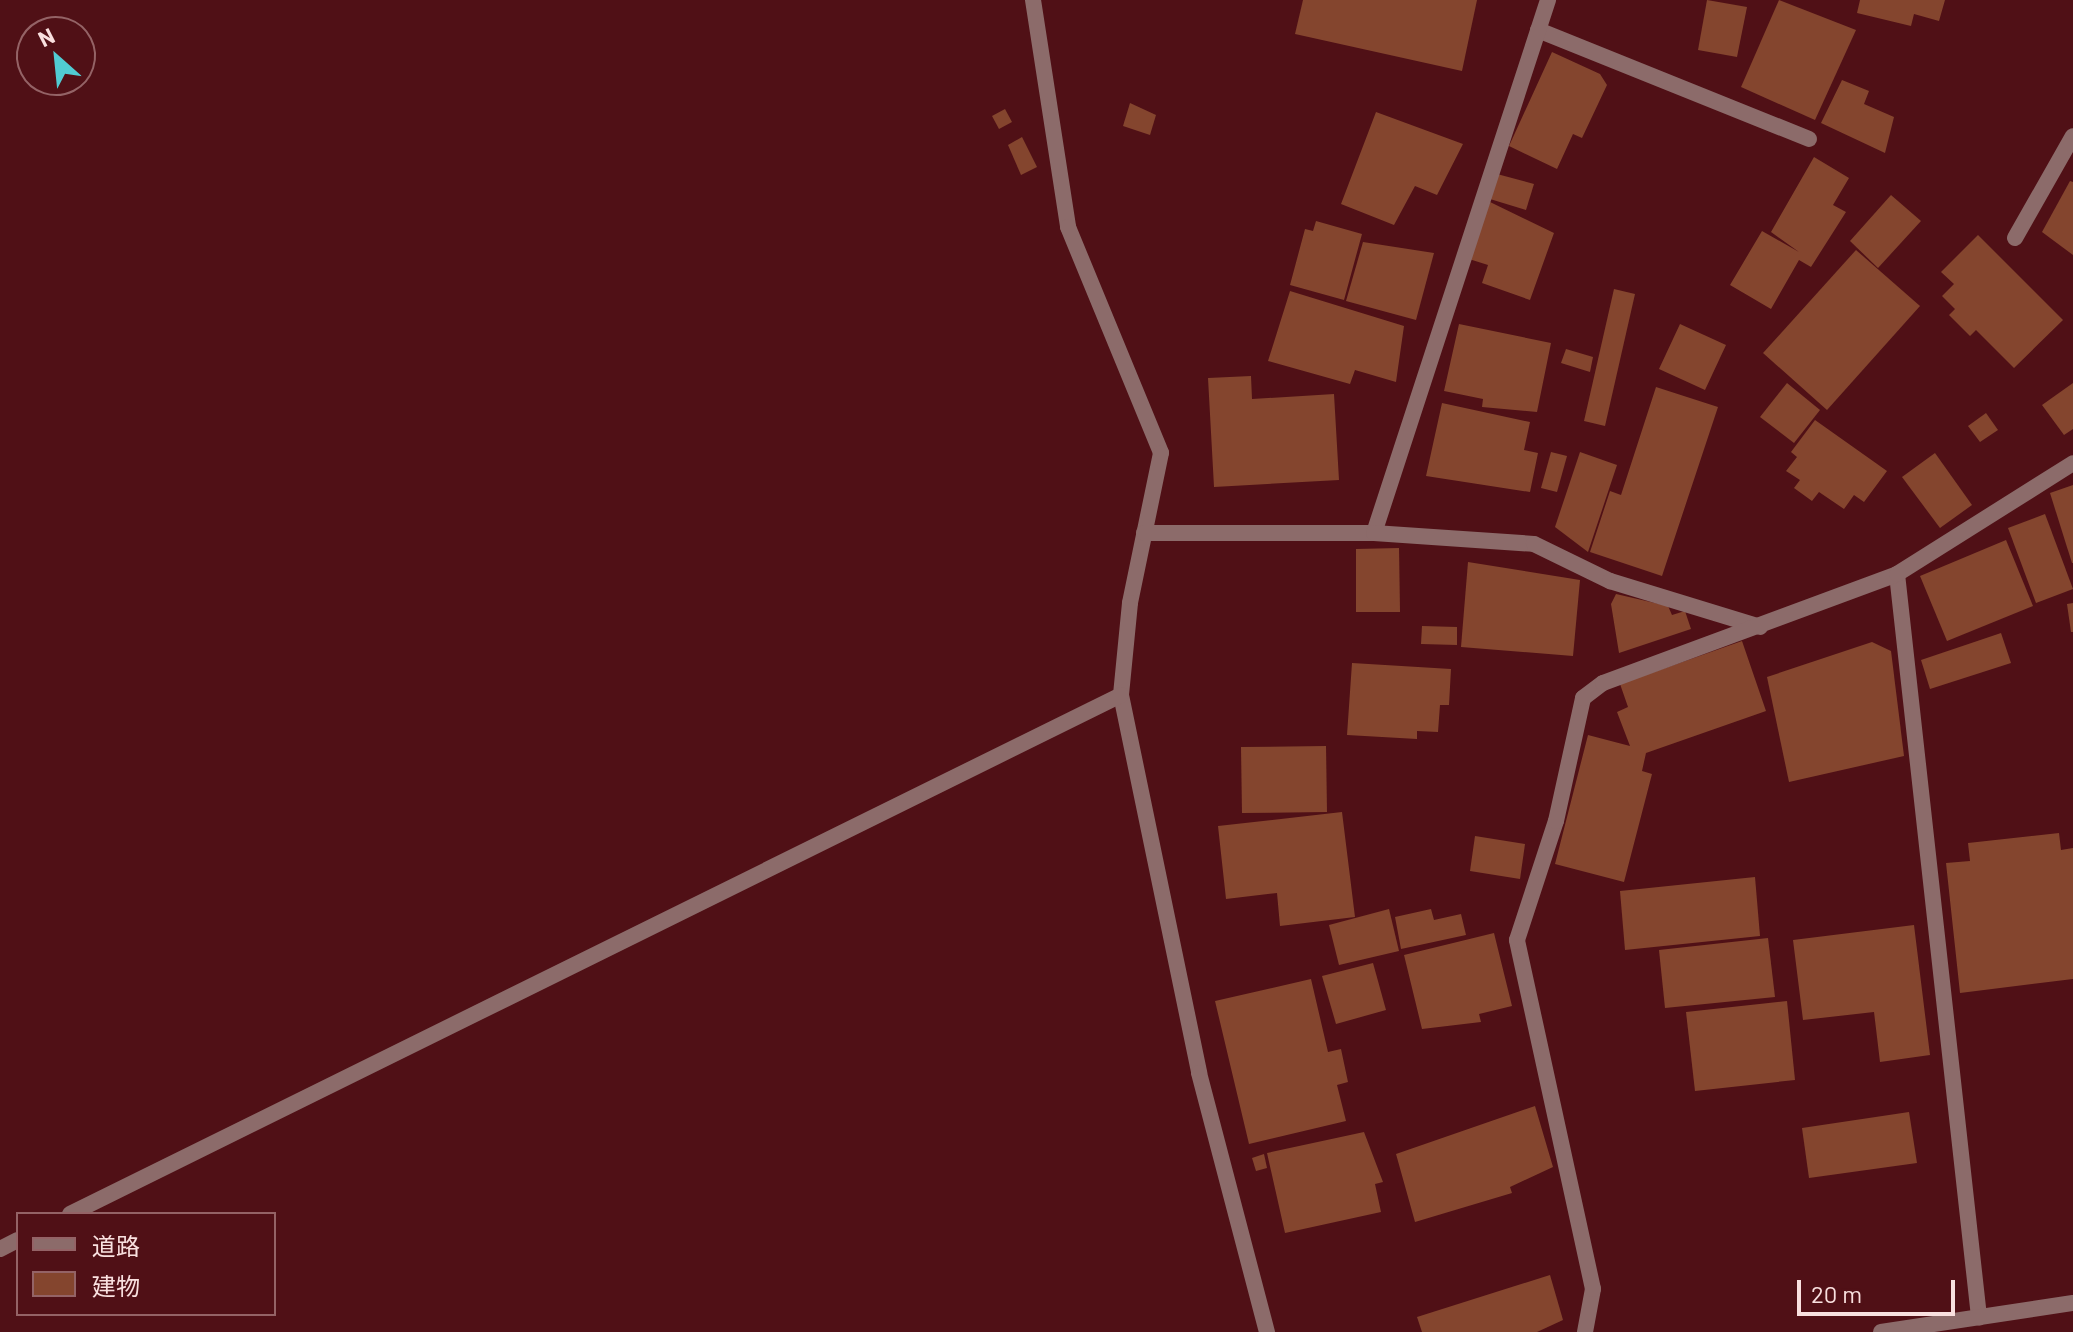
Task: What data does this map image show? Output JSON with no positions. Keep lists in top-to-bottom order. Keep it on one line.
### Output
{"legend":["道路","建物"],"scale_bar":"20 m","north":"top left"}
